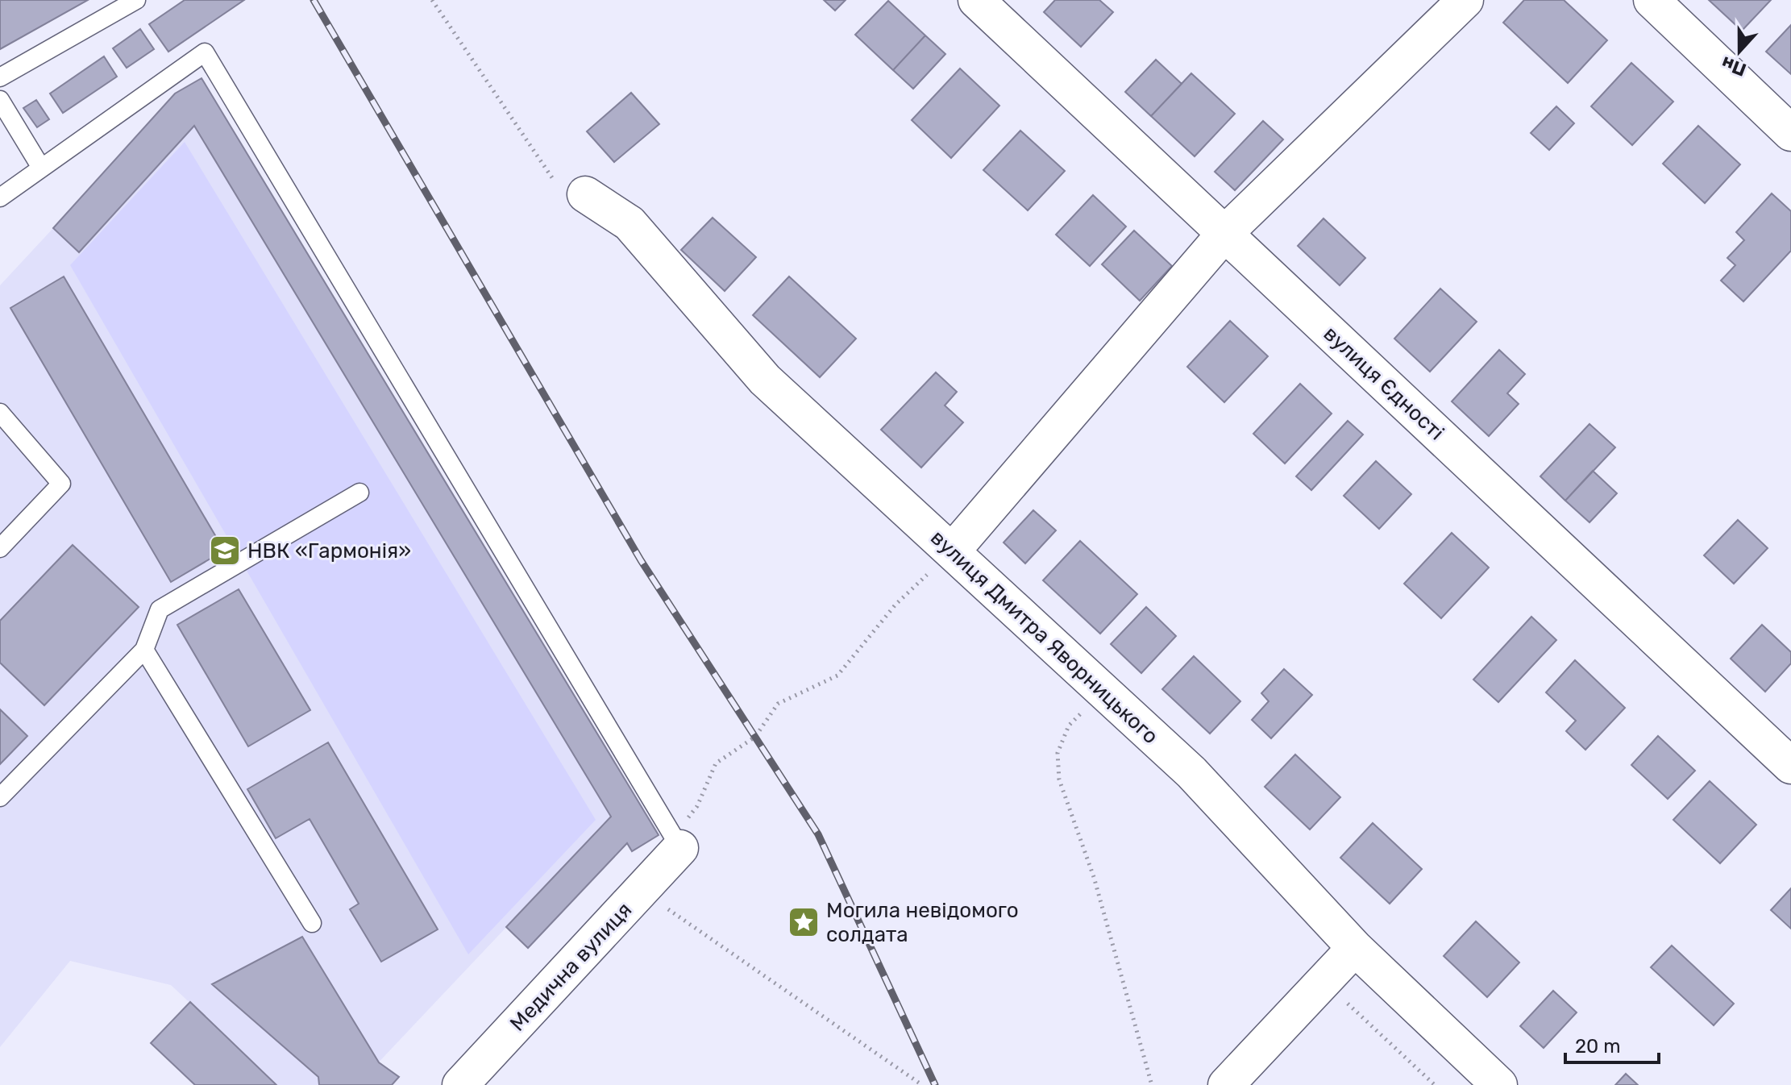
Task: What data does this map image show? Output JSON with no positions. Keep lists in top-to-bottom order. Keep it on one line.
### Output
{"streets":{"street":["вулиця Єдності","вулиця Дмитра Яворницького","Медична вулиця"]},"places":{"school or university":["НВК «Гармонія»"],"place":["Могила невідомого солдата"]},"scale_bar":"20 m","north":"bottom"}
